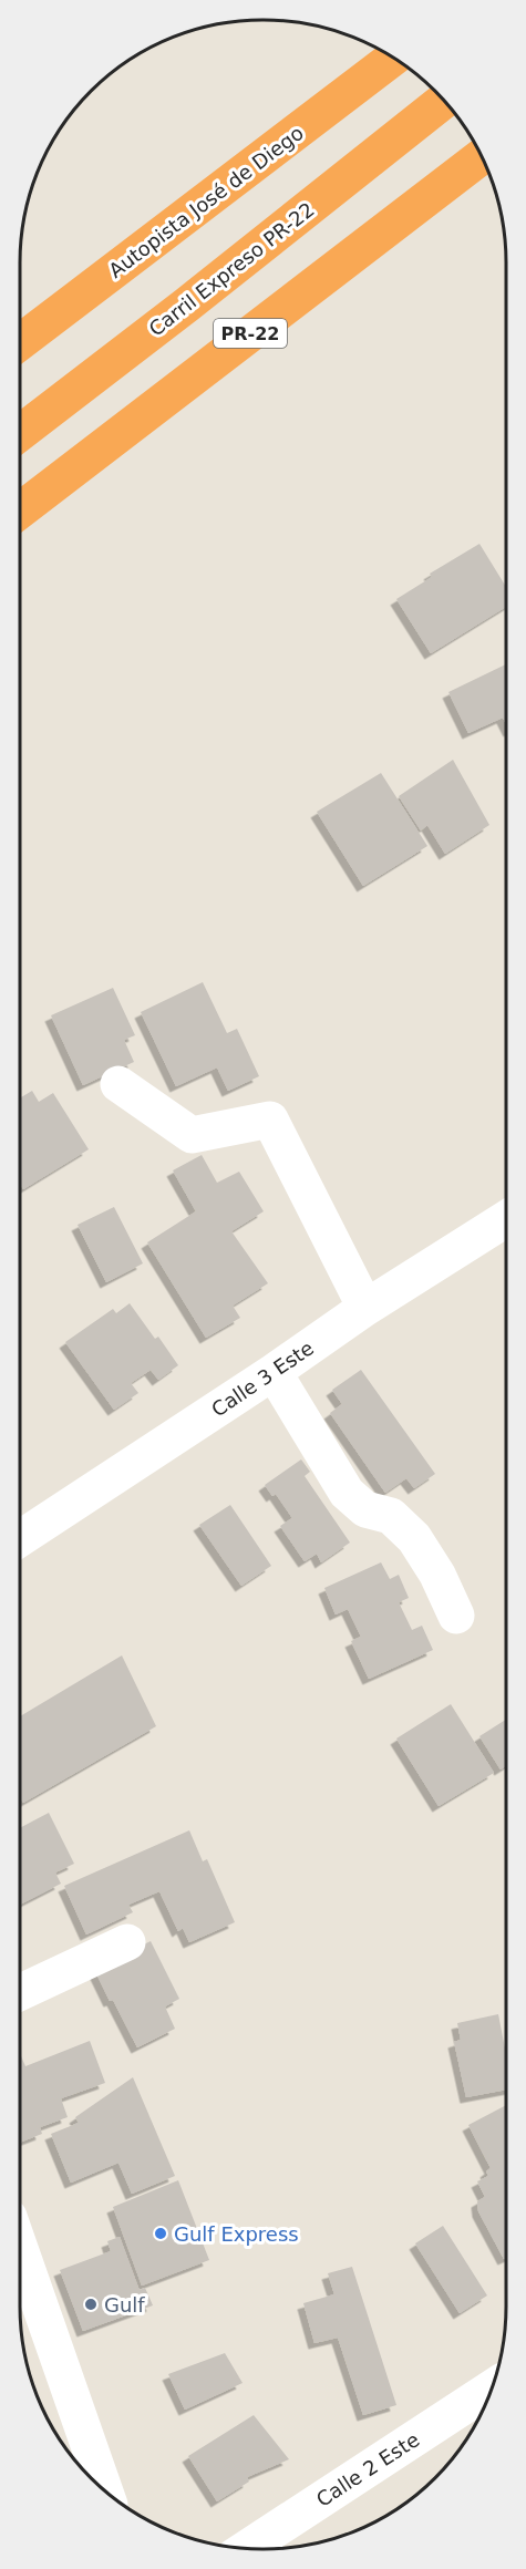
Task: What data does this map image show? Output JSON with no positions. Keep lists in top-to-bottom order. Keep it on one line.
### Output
{"streets":{"highway":["Autopista José de Diego","Carril Expreso PR-22","PR-22"],"street":["Calle 3 Este","Calle 2 Este"]},"places":["Gulf Express","Gulf"]}
